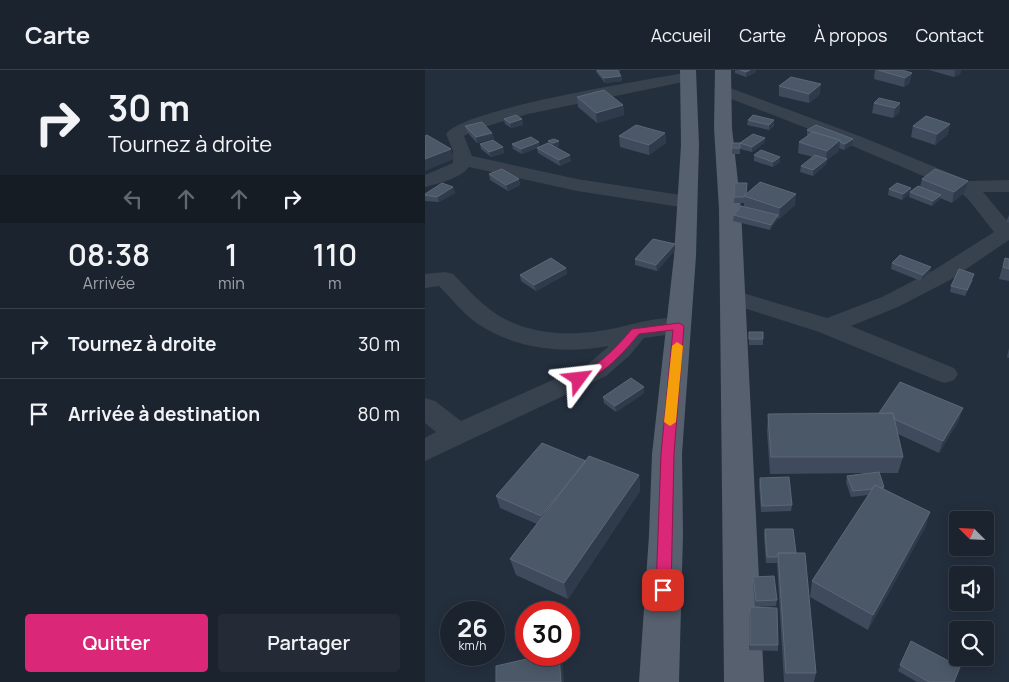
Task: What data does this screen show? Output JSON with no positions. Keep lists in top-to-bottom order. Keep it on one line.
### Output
{"north":"top left","page":{"header":"Carte","nav":["Accueil","Carte","À propos","Contact"],"turn":["30 m","Tournez à droite"],"eta":["08:38","Arrivée","1","min","110","m"],"list":[{"name":"Tournez à droite","value":"30 m"},{"name":"Arrivée à destination","value":"80 m"}],"speed":"26 km/h","limit":"30","buttons":["Quitter","Partager"]}}
